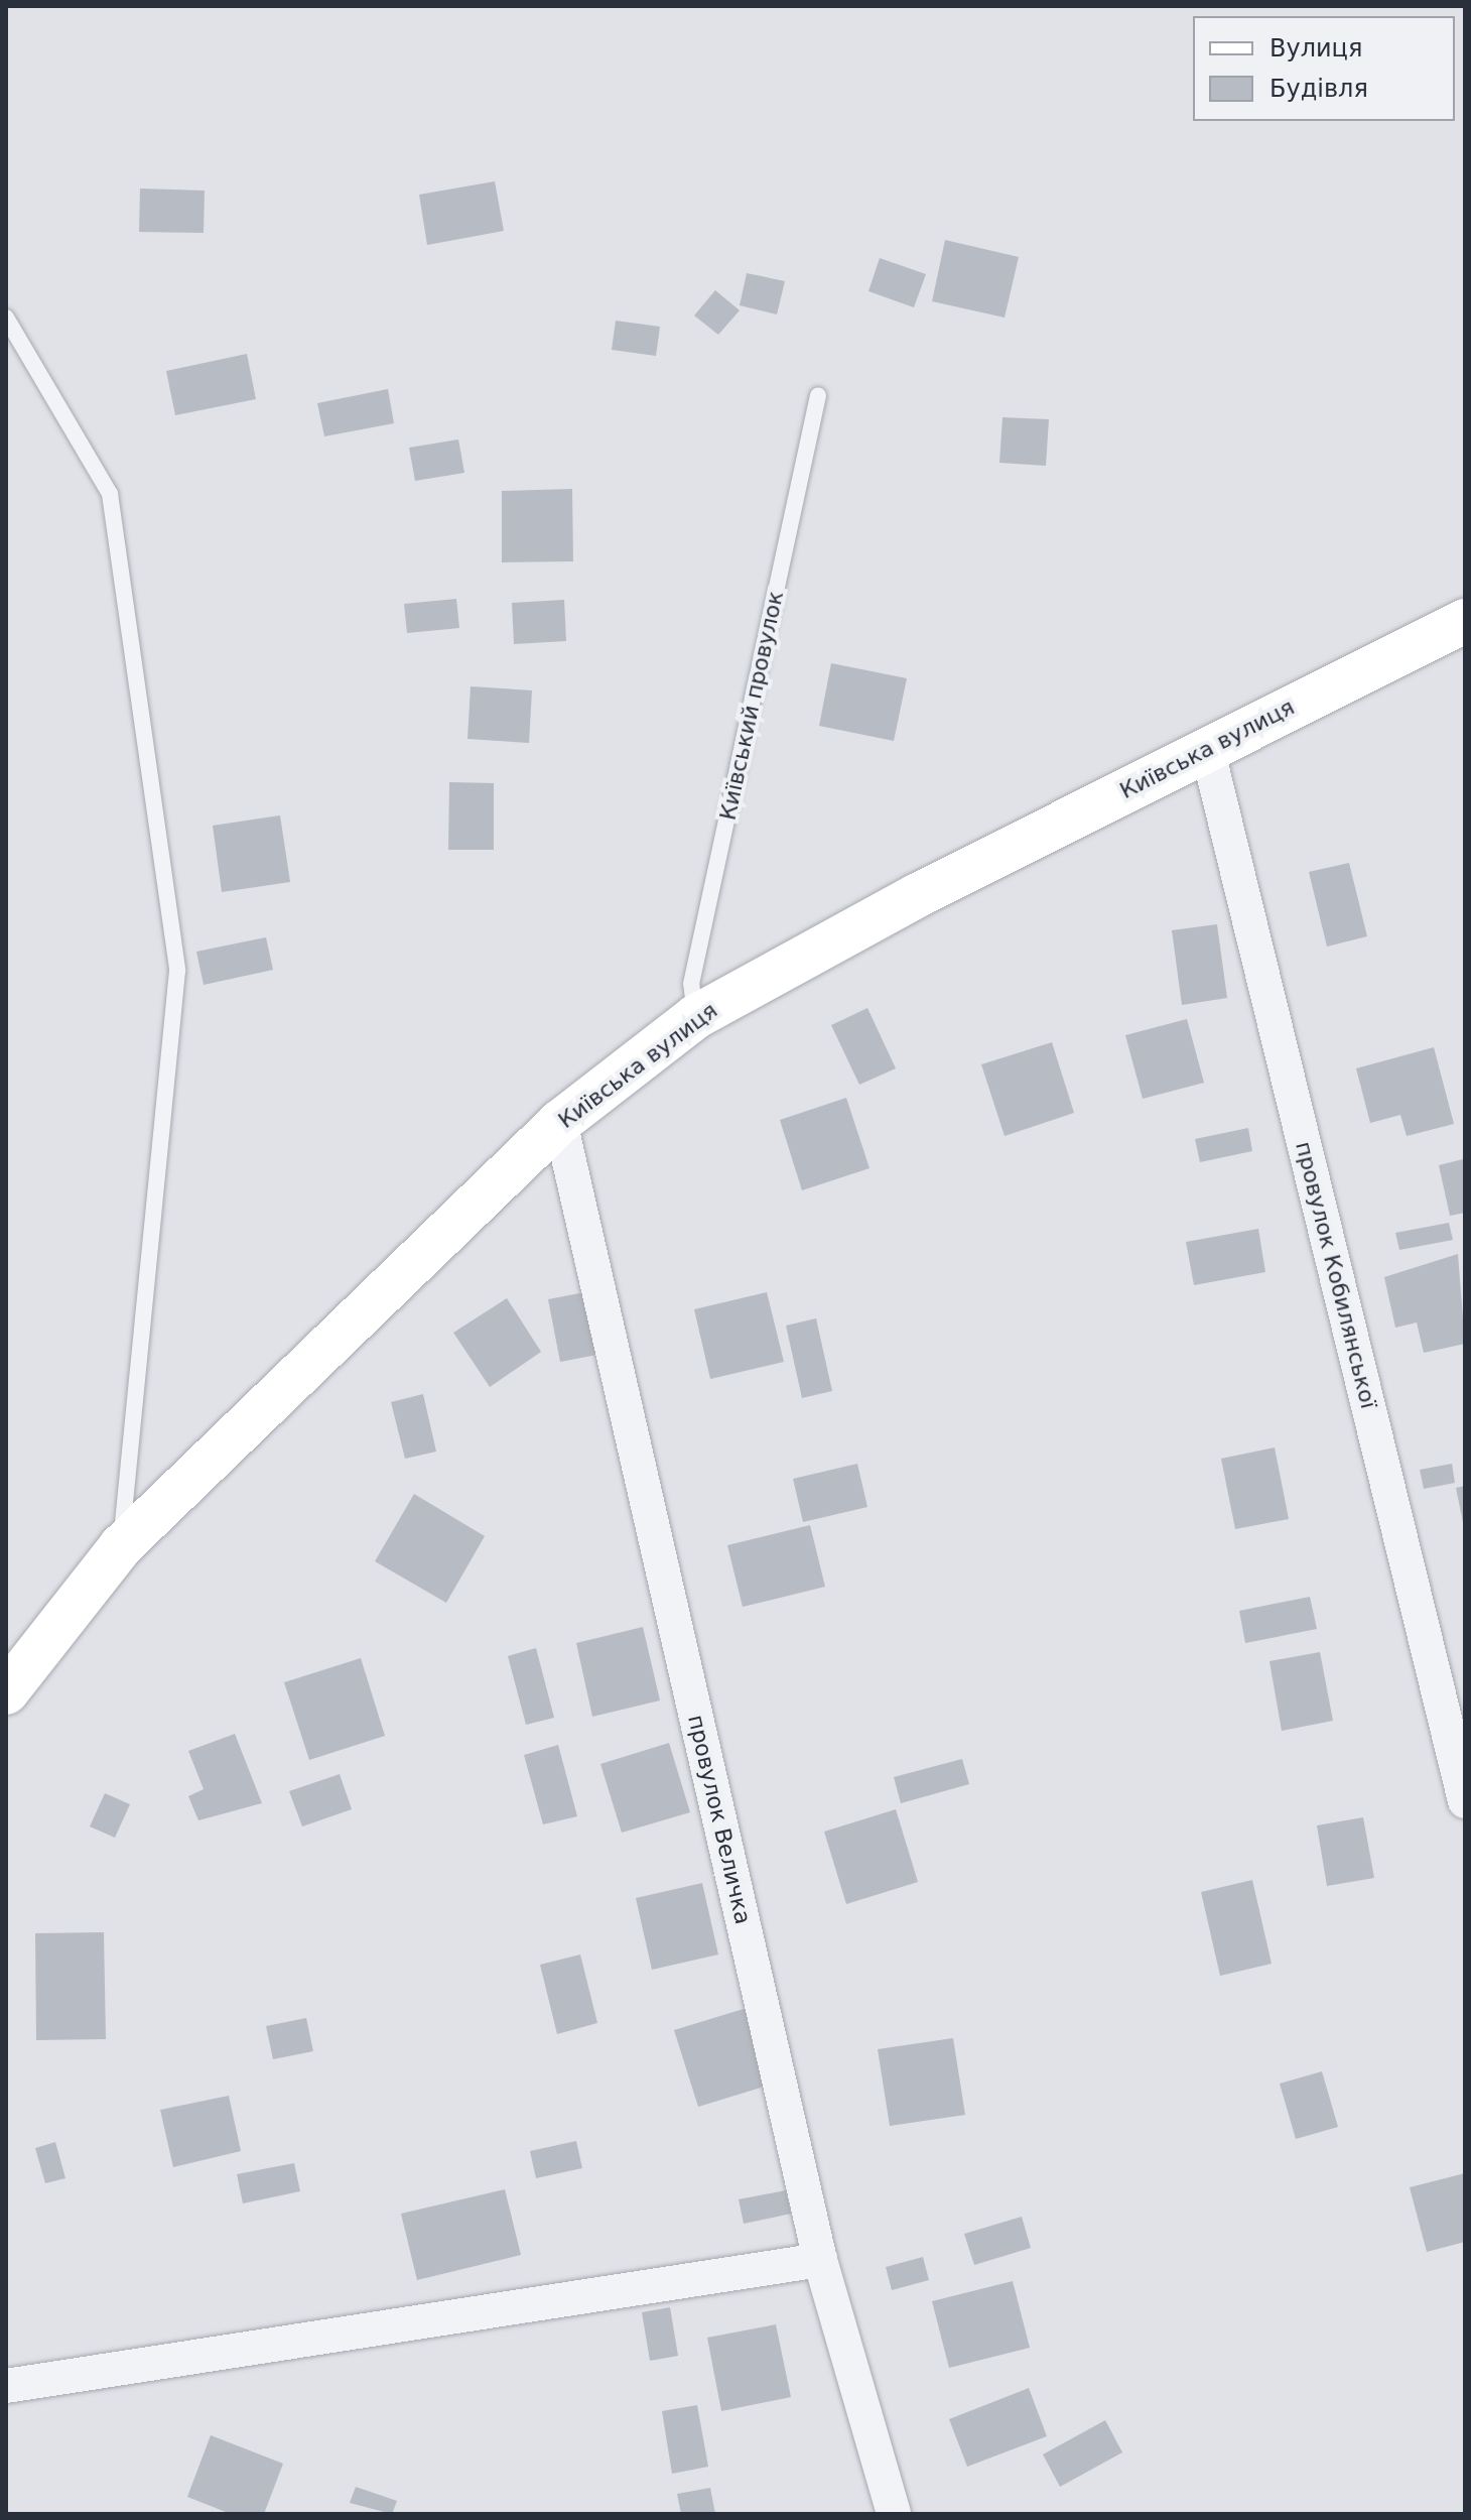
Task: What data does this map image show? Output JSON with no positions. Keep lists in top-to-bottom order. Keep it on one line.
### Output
{"streets":{"main road":["Київська вулиця"],"street":["провулок Кобилянської","провулок Величка"],"lane":["Київський провулок"]},"crossings":[["Київський провулок","Київська вулиця"],["Київська вулиця","провулок Кобилянської"],["Київська вулиця","провулок Величка"]],"legend":["Вулиця","Будівля"]}
